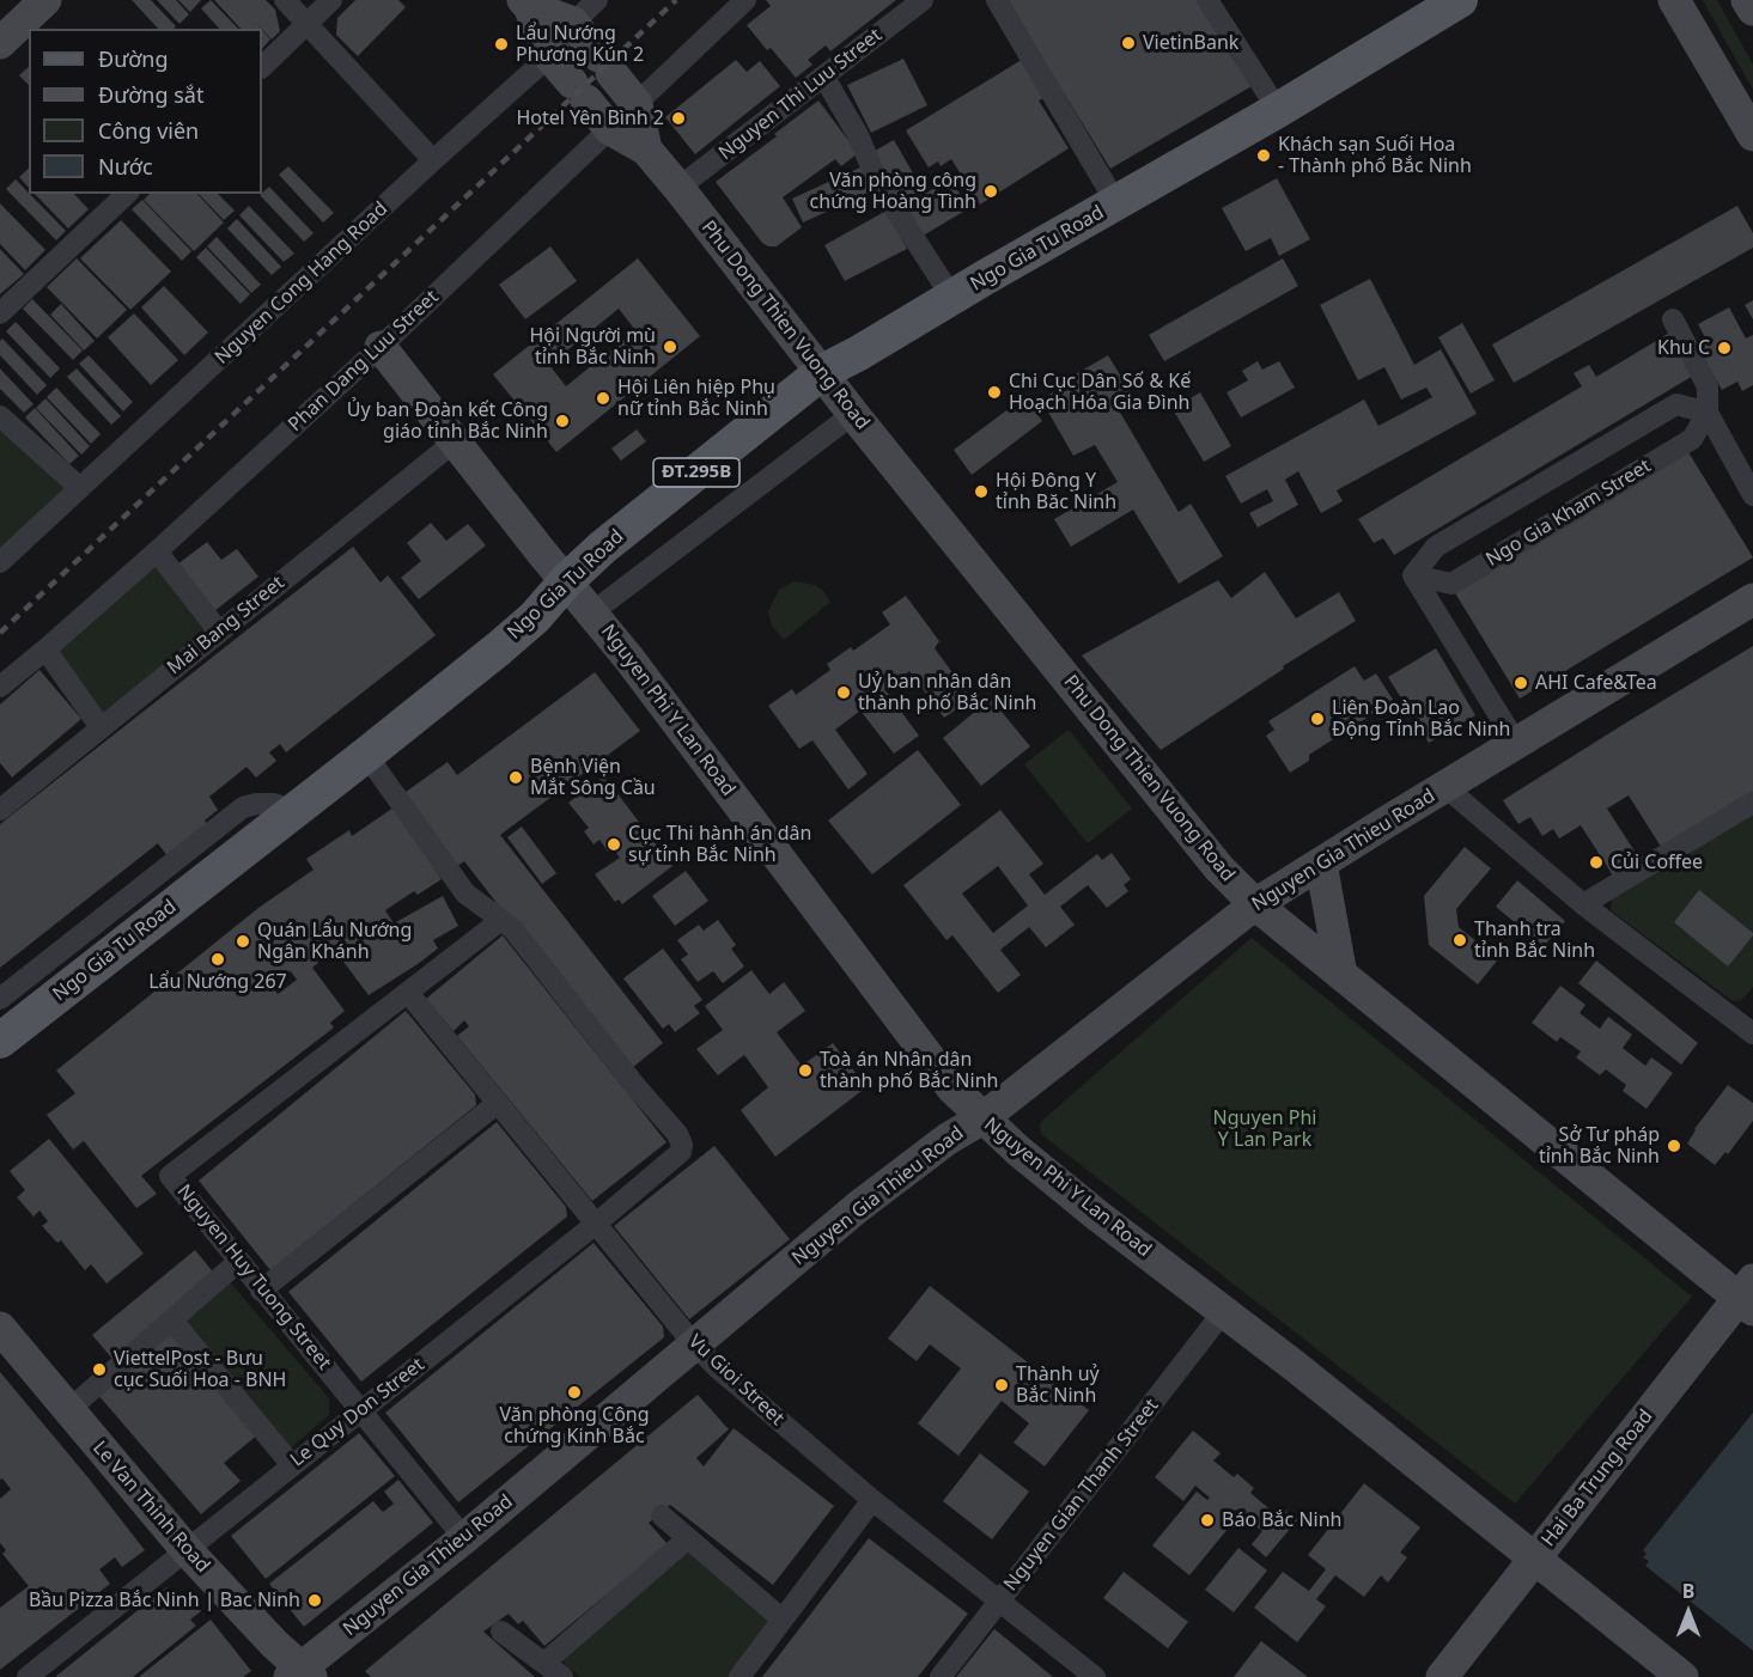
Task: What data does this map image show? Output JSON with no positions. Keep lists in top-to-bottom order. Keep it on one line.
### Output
{"streets":{"main road":["Ngo Gia Tu Road","ĐT.295B"],"street":["Nguyen Thi Luu Street","Nguyen Cong Hang Road","Phu Dong Thien Vuong Road","Phan Dang Luu Street","Ngo Gia Kham Street","Mai Bang Street","Nguyen Phi Y Lan Road","Nguyen Gia Thieu Road","Nguyen Huy Tuong Street","Vu Gioi Street","Le Quy Don Street","Hai Ba Trung Road","Nguyen Gian Thanh Street","Le Van Thinh Road"]},"crossings":[["Nguyen Thi Luu Street","Phu Dong Thien Vuong Road"],["Ngo Gia Tu Road","Phu Dong Thien Vuong Road"],["Ngo Gia Tu Road","Nguyen Phi Y Lan Road"],["Nguyen Cong Hang Road","Phu Dong Thien Vuong Road"],["Phu Dong Thien Vuong Road","Phan Dang Luu Street"],["Phu Dong Thien Vuong Road","Nguyen Gia Thieu Road"],["Phu Dong Thien Vuong Road","Hai Ba Trung Road"],["Phan Dang Luu Street","Nguyen Phi Y Lan Road"],["Mai Bang Street","Nguyen Phi Y Lan Road"],["Nguyen Phi Y Lan Road","Nguyen Gia Thieu Road"],["Nguyen Phi Y Lan Road","Hai Ba Trung Road"],["Nguyen Phi Y Lan Road","Nguyen Gian Thanh Street"],["Nguyen Gia Thieu Road","Nguyen Huy Tuong Street"],["Nguyen Gia Thieu Road","Vu Gioi Street"],["Nguyen Gia Thieu Road","Le Van Thinh Road"],["Nguyen Huy Tuong Street","Vu Gioi Street"],["Nguyen Huy Tuong Street","Le Quy Don Street"],["Vu Gioi Street","Le Quy Don Street"],["Vu Gioi Street","Nguyen Gian Thanh Street"],["Le Quy Don Street","Le Van Thinh Road"]],"parks":["Nguyen Phi Y Lan Park"],"places":["VietinBank","Lẩu Nướng Phương Kún 2","Hotel Yên Bình 2","Khách sạn Suối Hoa - Thành phố Bắc Ninh","Văn phòng công chứng Hoàng Tình","Hội Người mù tỉnh Bắc Ninh","Khu C","Chi Cục Dân Số & Kế Hoạch Hóa Gia Đình","Hội Liên hiệp Phụ nữ tỉnh Bắc Ninh","Ủy ban Đoàn kết Công giáo tỉnh Bắc Ninh","Hội Đông Y tỉnh Băc Ninh","AHI Cafe&Tea","Uỷ ban nhân dân thành phố Bắc Ninh","Liên Đoàn Lao Động Tỉnh Bắc Ninh","Bệnh Viện Mắt Sông Cầu","Cục Thi hành án dân sự tỉnh Bắc Ninh","Củi Coffee","Thanh tra tỉnh Bắc Ninh","Quán Lẩu Nướng Ngân Khánh","Lẩu Nướng 267","Toà án Nhân dân thành phố Bắc Ninh","Sở Tư pháp tỉnh Bắc Ninh","ViettelPost - Bưu cục Suối Hoa - BNH","Thành uỷ Bắc Ninh","Văn phòng Công chứng Kinh Bắc","Báo Bắc Ninh","Bầu Pizza Bắc Ninh | Bac Ninh"],"legend":["Đường","Đường sắt","Công viên","Nước"],"north":"top"}
